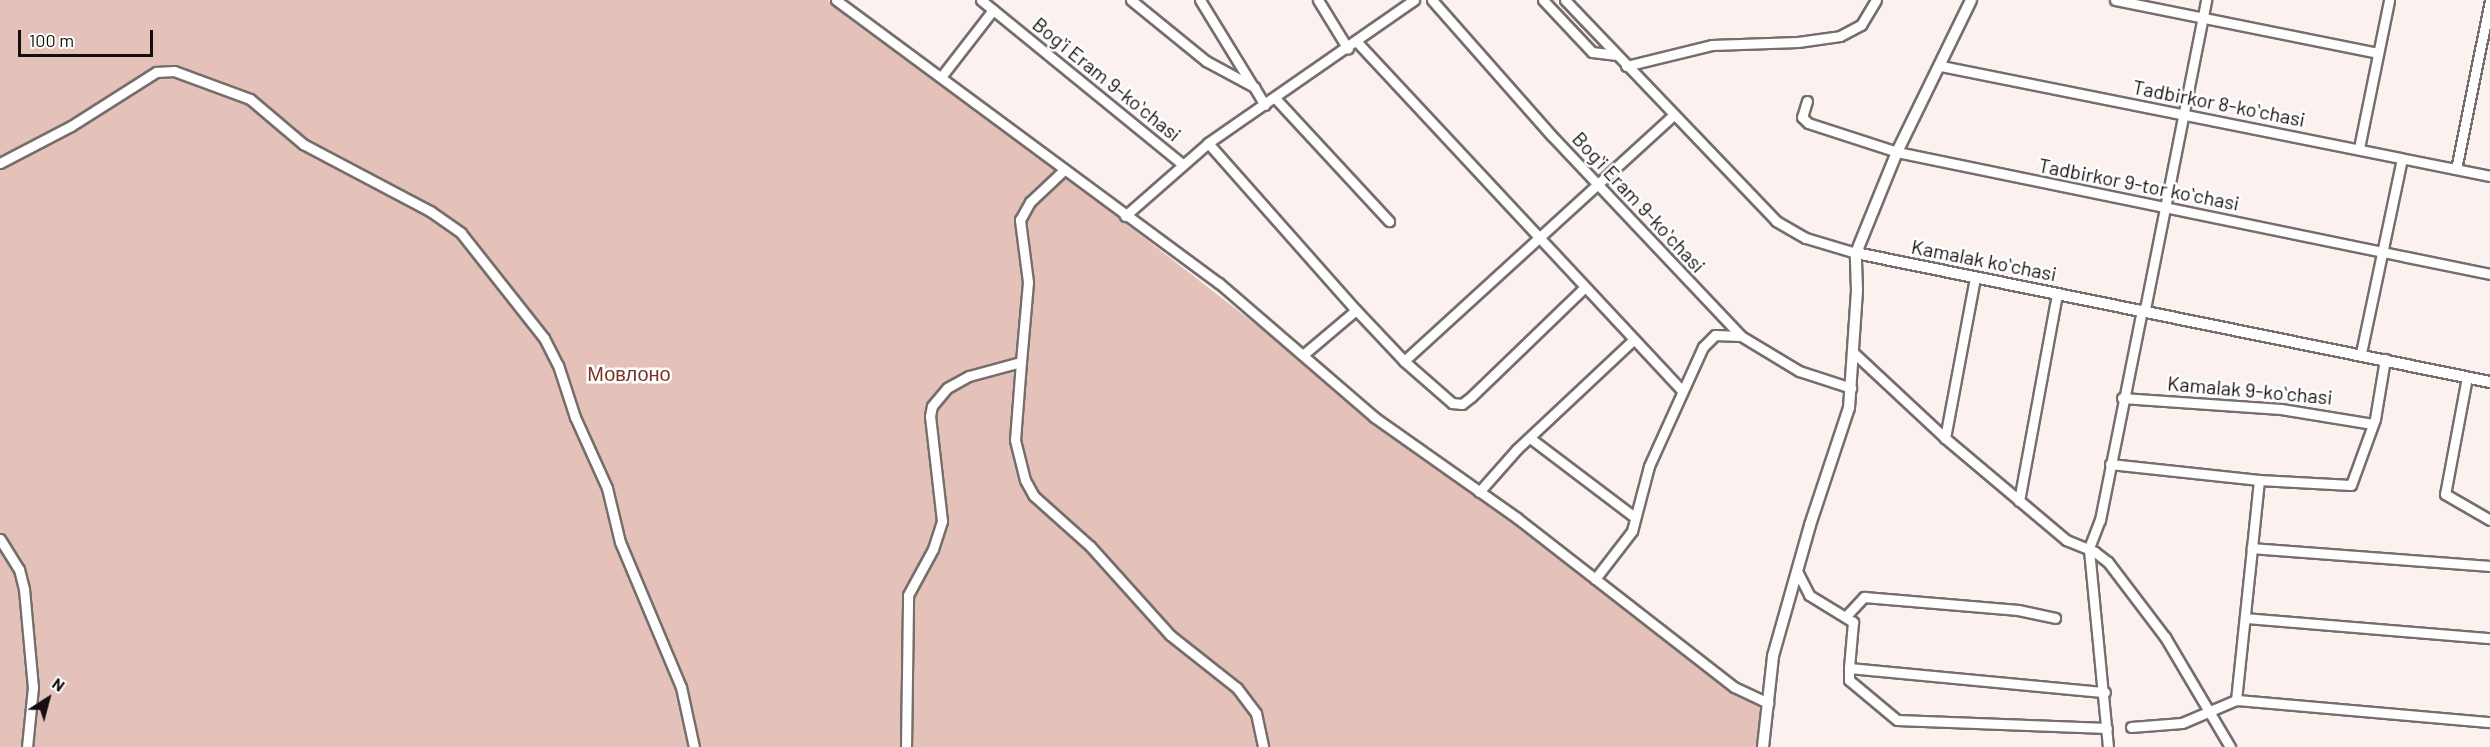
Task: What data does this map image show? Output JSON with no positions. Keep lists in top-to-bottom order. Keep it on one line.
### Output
{"streets":{"street":["Bogʻi Eram 9-koʻchasi","Tadbirkor 8-koʻchasi","Tadbirkor 9-tor koʻchasi","Kamalak koʻchasi","Kamalak 9-koʻchasi"]},"parks":["Мовлоно"],"scale_bar":"100 m","north":"top right"}
